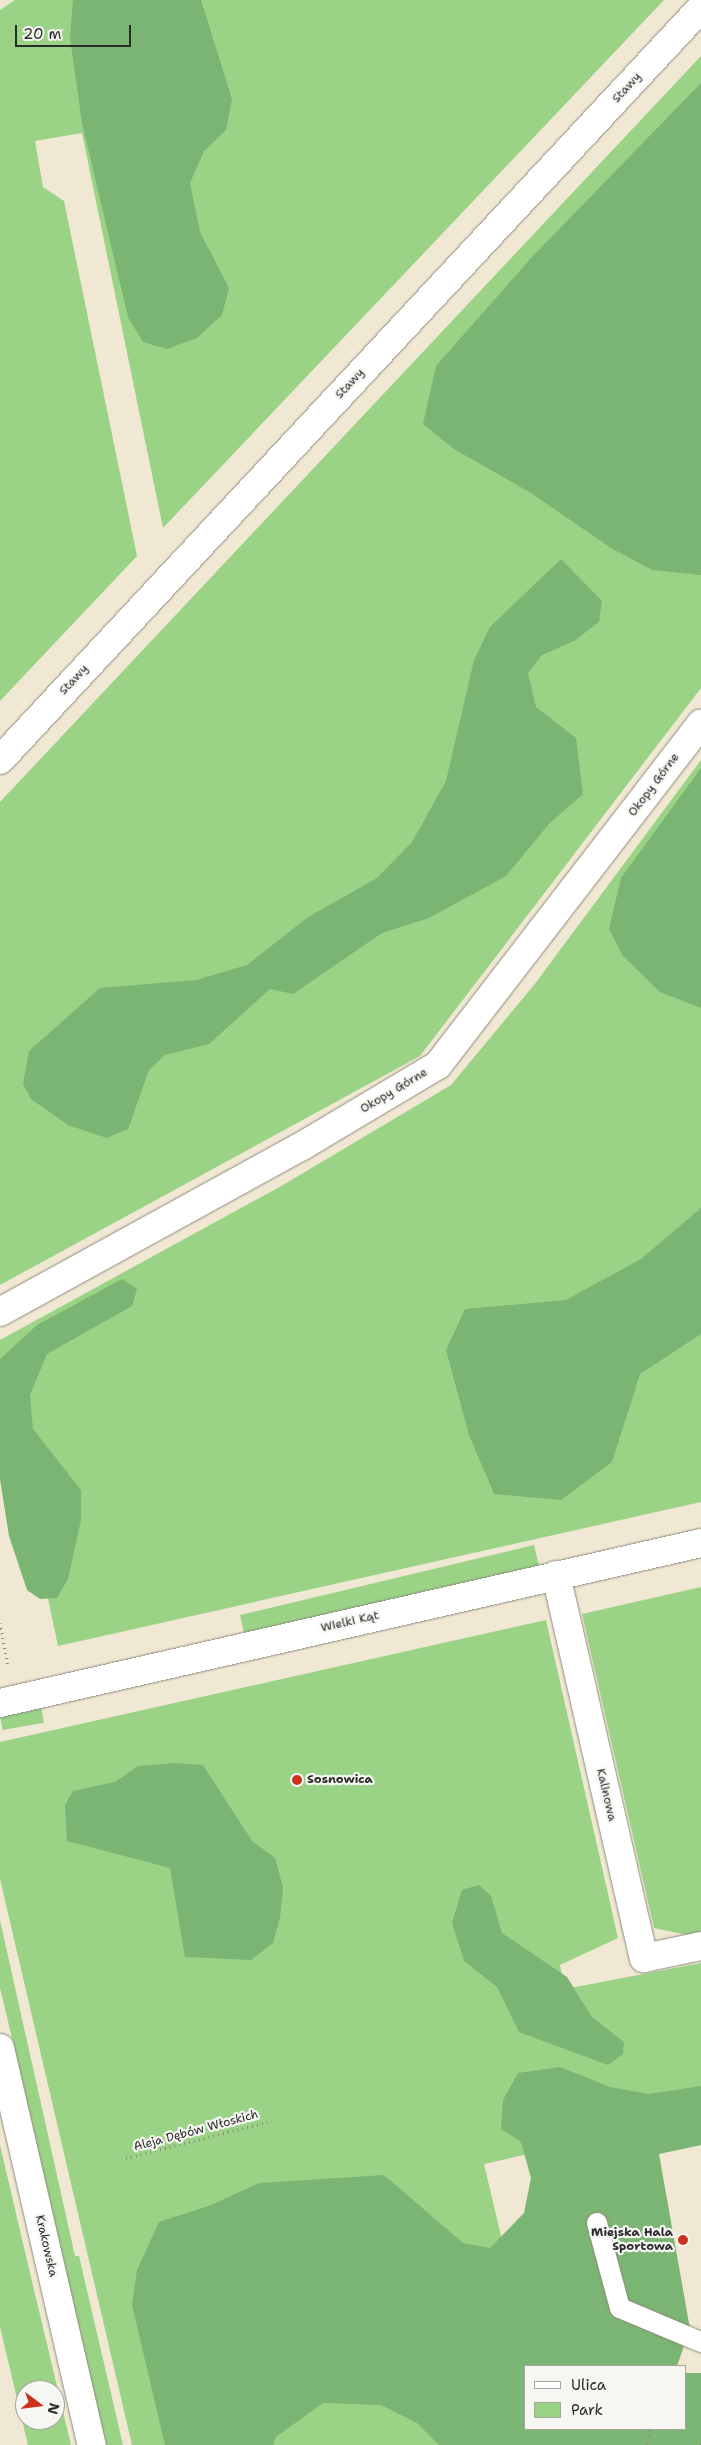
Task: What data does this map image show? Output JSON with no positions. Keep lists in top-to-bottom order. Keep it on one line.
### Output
{"streets":{"street":["Stawy","Okopy Górne","Wielki Kąt","Kalinowa","Krakowska"],"path":["Aleja Dębów Włoskich"]},"crossings":[["Wielki Kąt","Kalinowa"]],"places":["Sosnowica","Miejska Hala Sportowa"],"legend":["Ulica","Park"],"scale_bar":"20 m","north":"right"}
